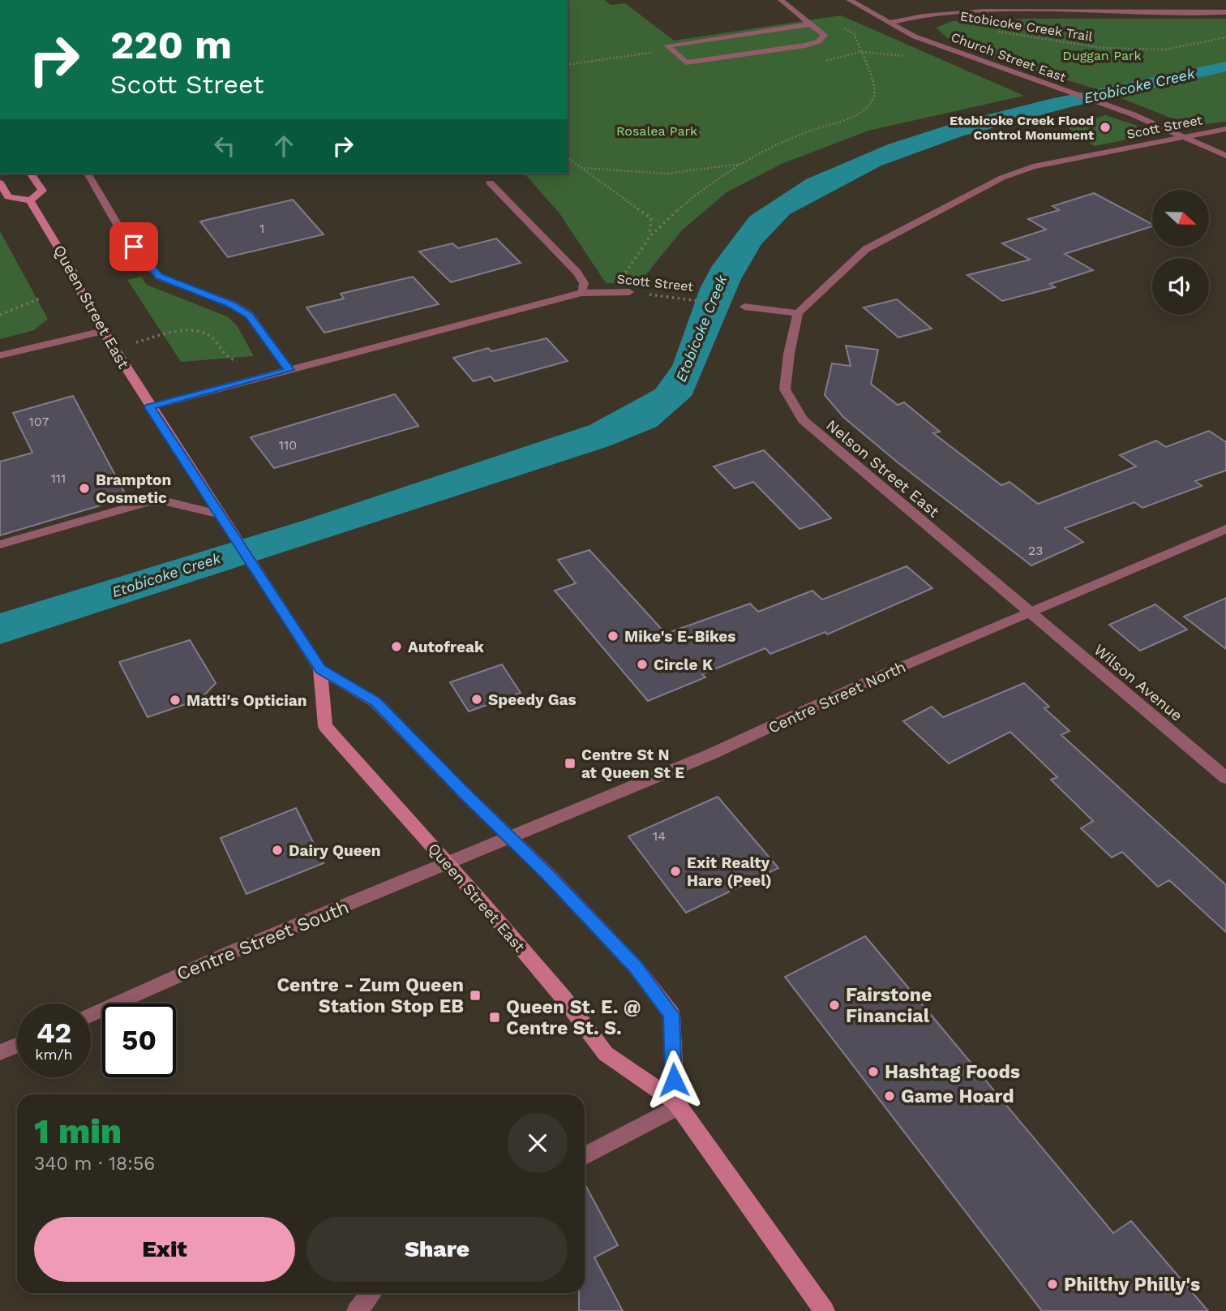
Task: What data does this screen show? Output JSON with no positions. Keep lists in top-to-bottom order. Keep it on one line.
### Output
{"streets":{"main road":["Queen Street East"],"street":["Church Street East","Scott Street","Nelson Street East","Wilson Avenue","Centre Street North","Centre Street South"],"path":["Etobicoke Creek Trail"]},"crossings":[["Church Street East","Scott Street"],["Scott Street","Queen Street East"],["Scott Street","Nelson Street East"],["Queen Street East","Centre Street North"],["Queen Street East","Centre Street South"],["Nelson Street East","Wilson Avenue"],["Nelson Street East","Centre Street North"],["Wilson Avenue","Centre Street North"],["Centre Street North","Centre Street South"]],"water":["Etobicoke Creek"],"parks":["Duggan Park","Rosalea Park"],"places":{"other":["Etobicoke Creek Flood Control Monument","Brampton Cosmetic","Mike's E-Bikes","Autofreak","Circle K","Speedy Gas","Matti's Optician","Dairy Queen","Exit Realty Hare (Peel)","Fairstone Financial","Hashtag Foods","Game Hoard","Philthy Philly's"],"transit":["Centre St N at Queen St E","Centre - Zum Queen Station Stop EB","Queen St. E. @ Centre St. S."]},"house_numbers":["1","107","110","111","23","14"],"north":"right","page":{"turn":["220 m","Scott Street"],"speed":"42 km/h","limit":"50","heading":["1 min","340 m · 18:56"],"buttons":["Exit","Share"]}}
